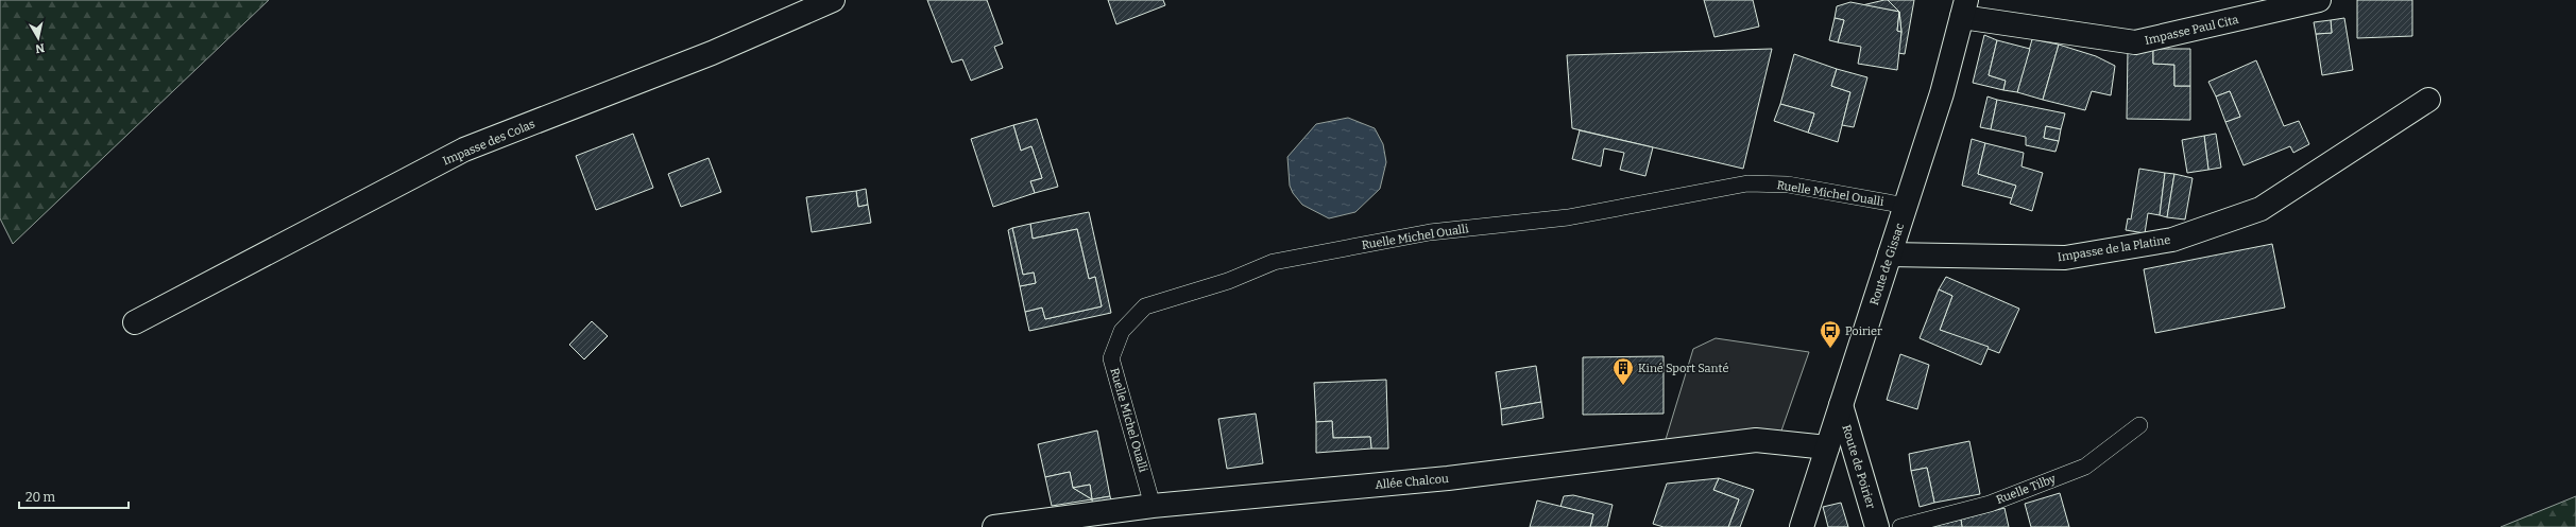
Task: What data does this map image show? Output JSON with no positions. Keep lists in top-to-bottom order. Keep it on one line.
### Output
{"streets":{"street":["Impasse Paul Cita","Impasse des Colas","Impasse de la Platine","Route de Gissac","Route de Poirier","Allée Chalcou"],"lane":["Ruelle Michel Oualli","Ruelle Tilby"]},"crossings":[["Impasse Paul Cita","Route de Gissac"],["Ruelle Michel Oualli","Route de Gissac"],["Ruelle Michel Oualli","Allée Chalcou"],["Impasse de la Platine","Route de Gissac"],["Route de Gissac","Route de Poirier"],["Route de Gissac","Allée Chalcou"]],"places":{"bus stop":["Poirier"],"building":["Kiné Sport Santé"]},"scale_bar":"20 m","north":"bottom"}
